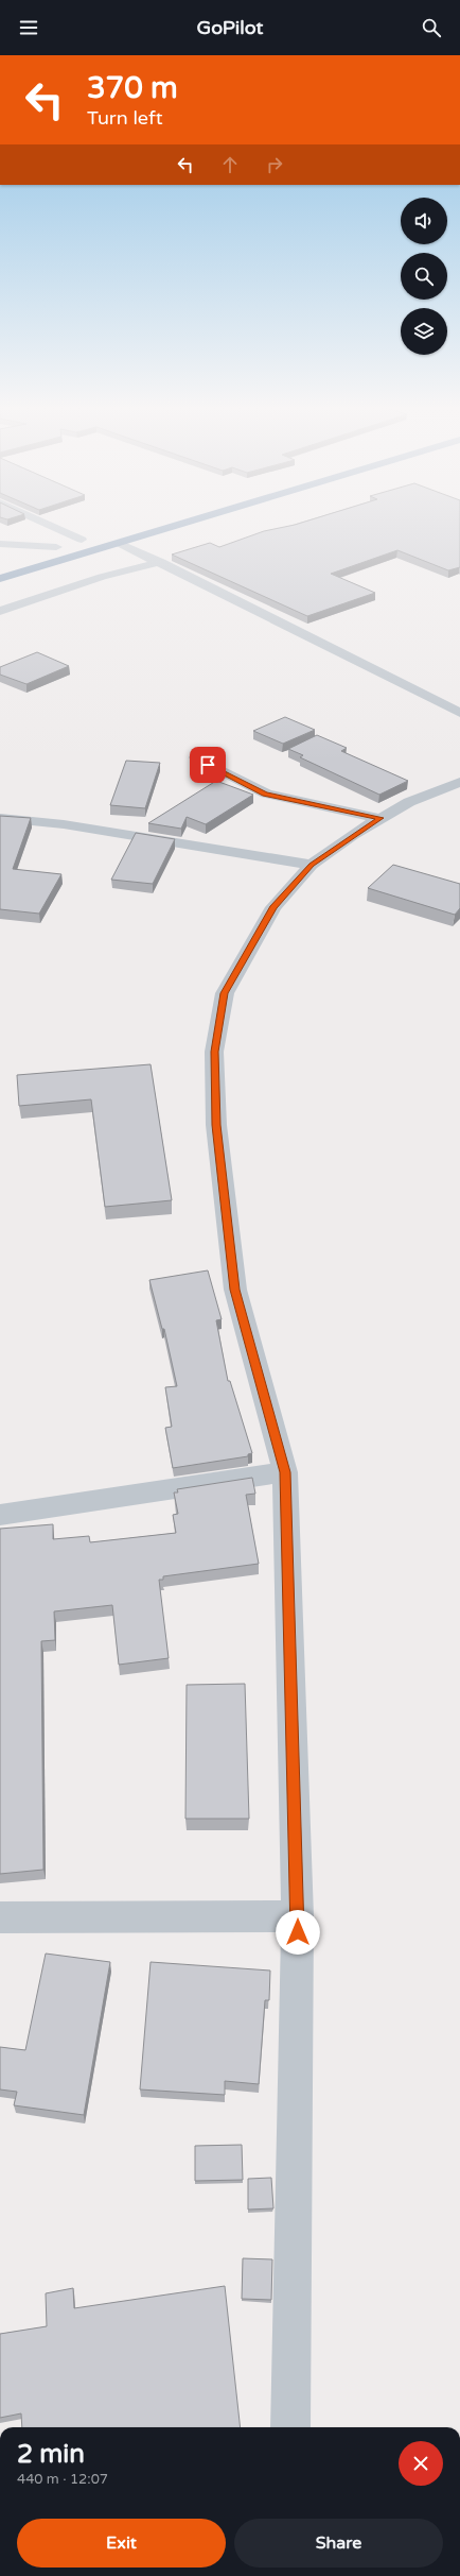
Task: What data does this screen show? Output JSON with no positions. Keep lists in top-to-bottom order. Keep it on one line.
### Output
{"page":{"header":"GoPilot","turn":["370 m","Turn left"],"heading":["2 min","440 m · 12:07"],"buttons":["Exit","Share"]}}
